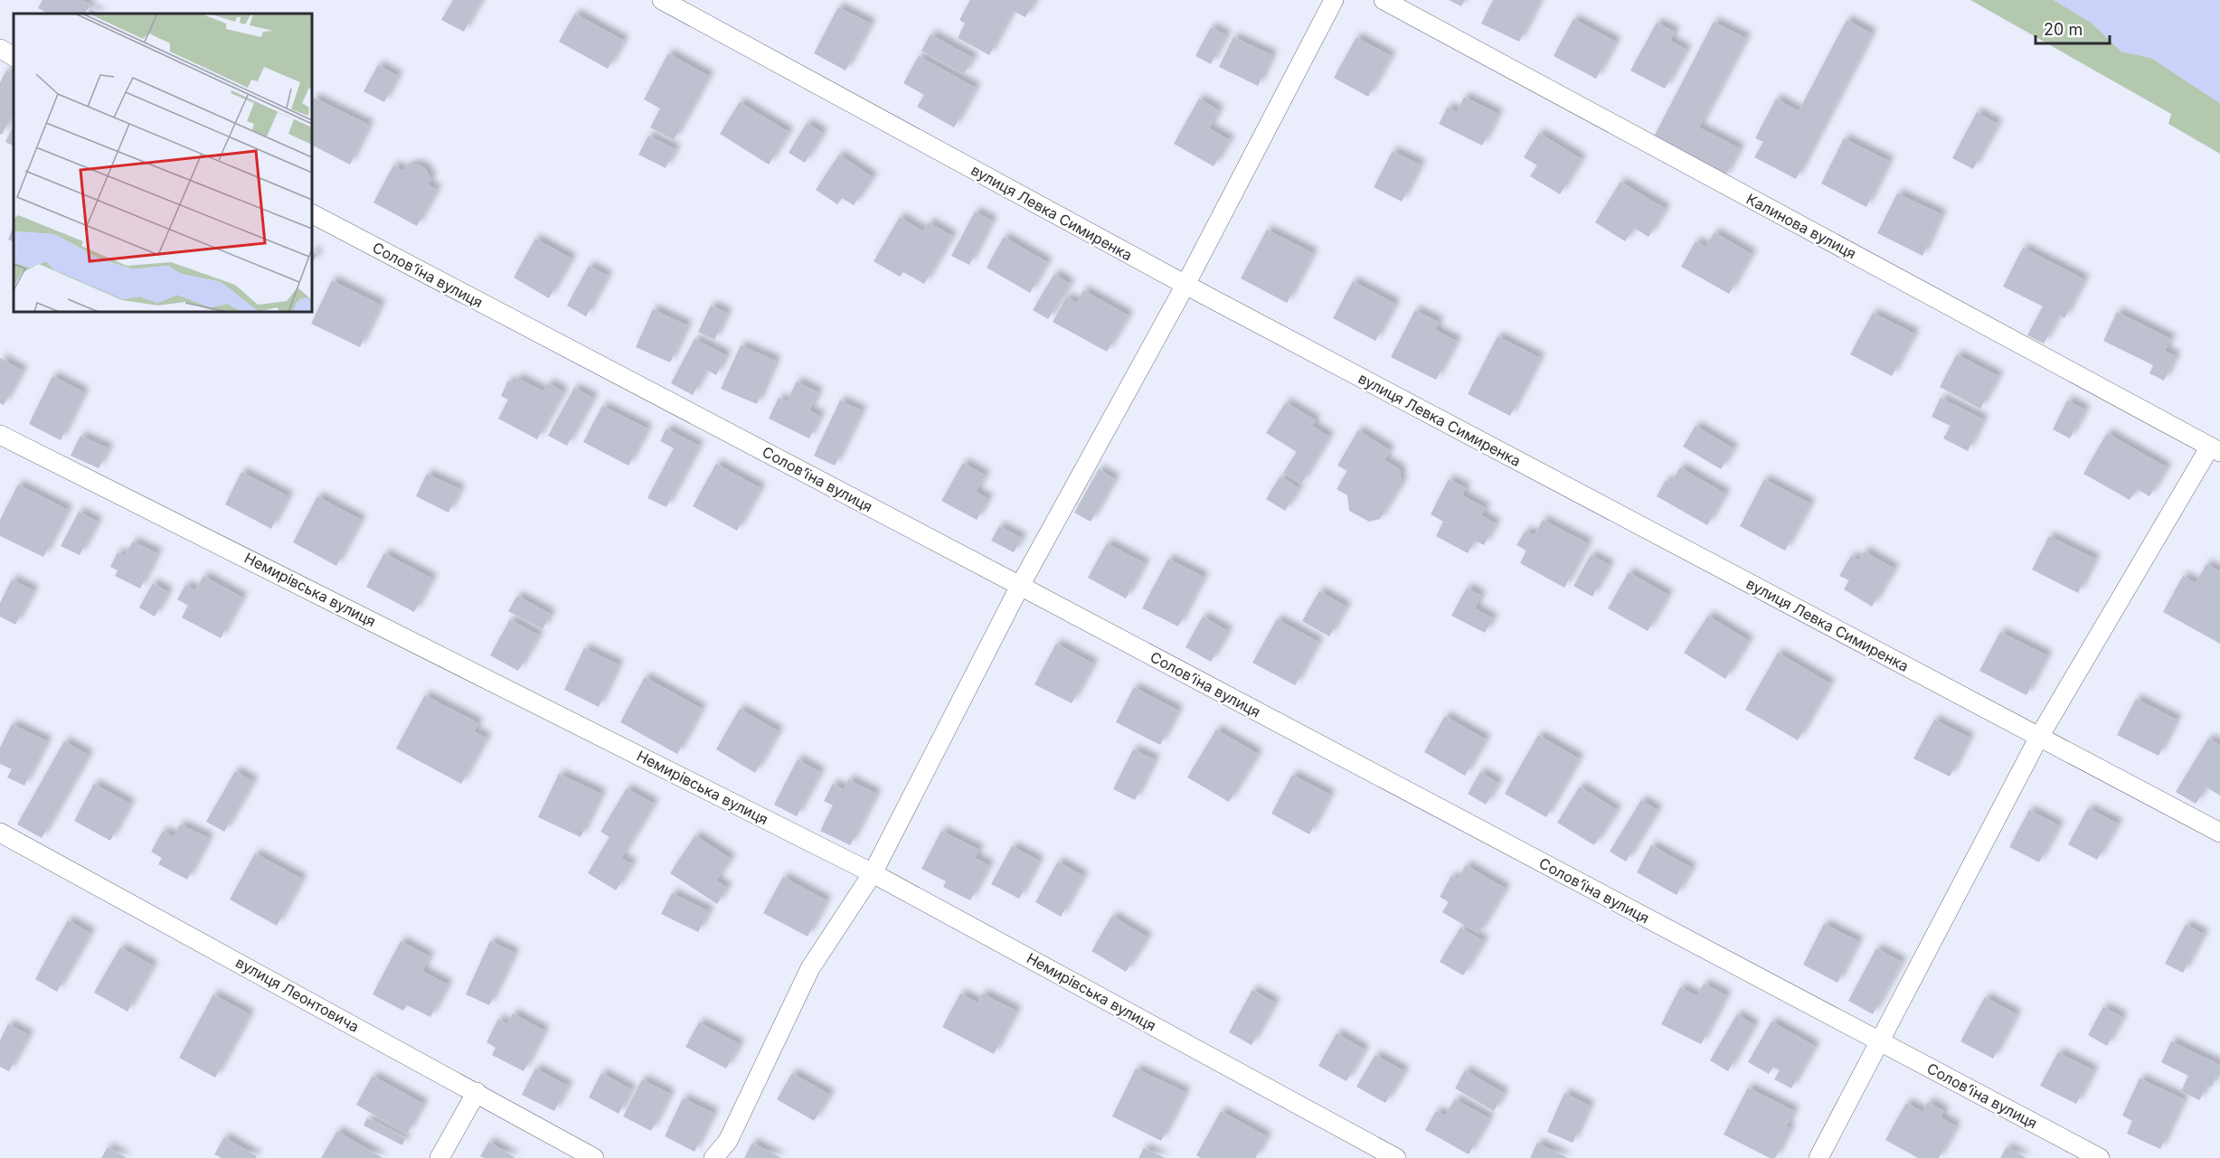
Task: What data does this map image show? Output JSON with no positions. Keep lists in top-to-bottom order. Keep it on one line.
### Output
{"streets":{"street":["вулиця Левка Симиренка","Калинова вулиця","Соловʼїна вулиця","Немирівська вулиця","вулиця Леонтовича"]},"scale_bar":"20 m"}
